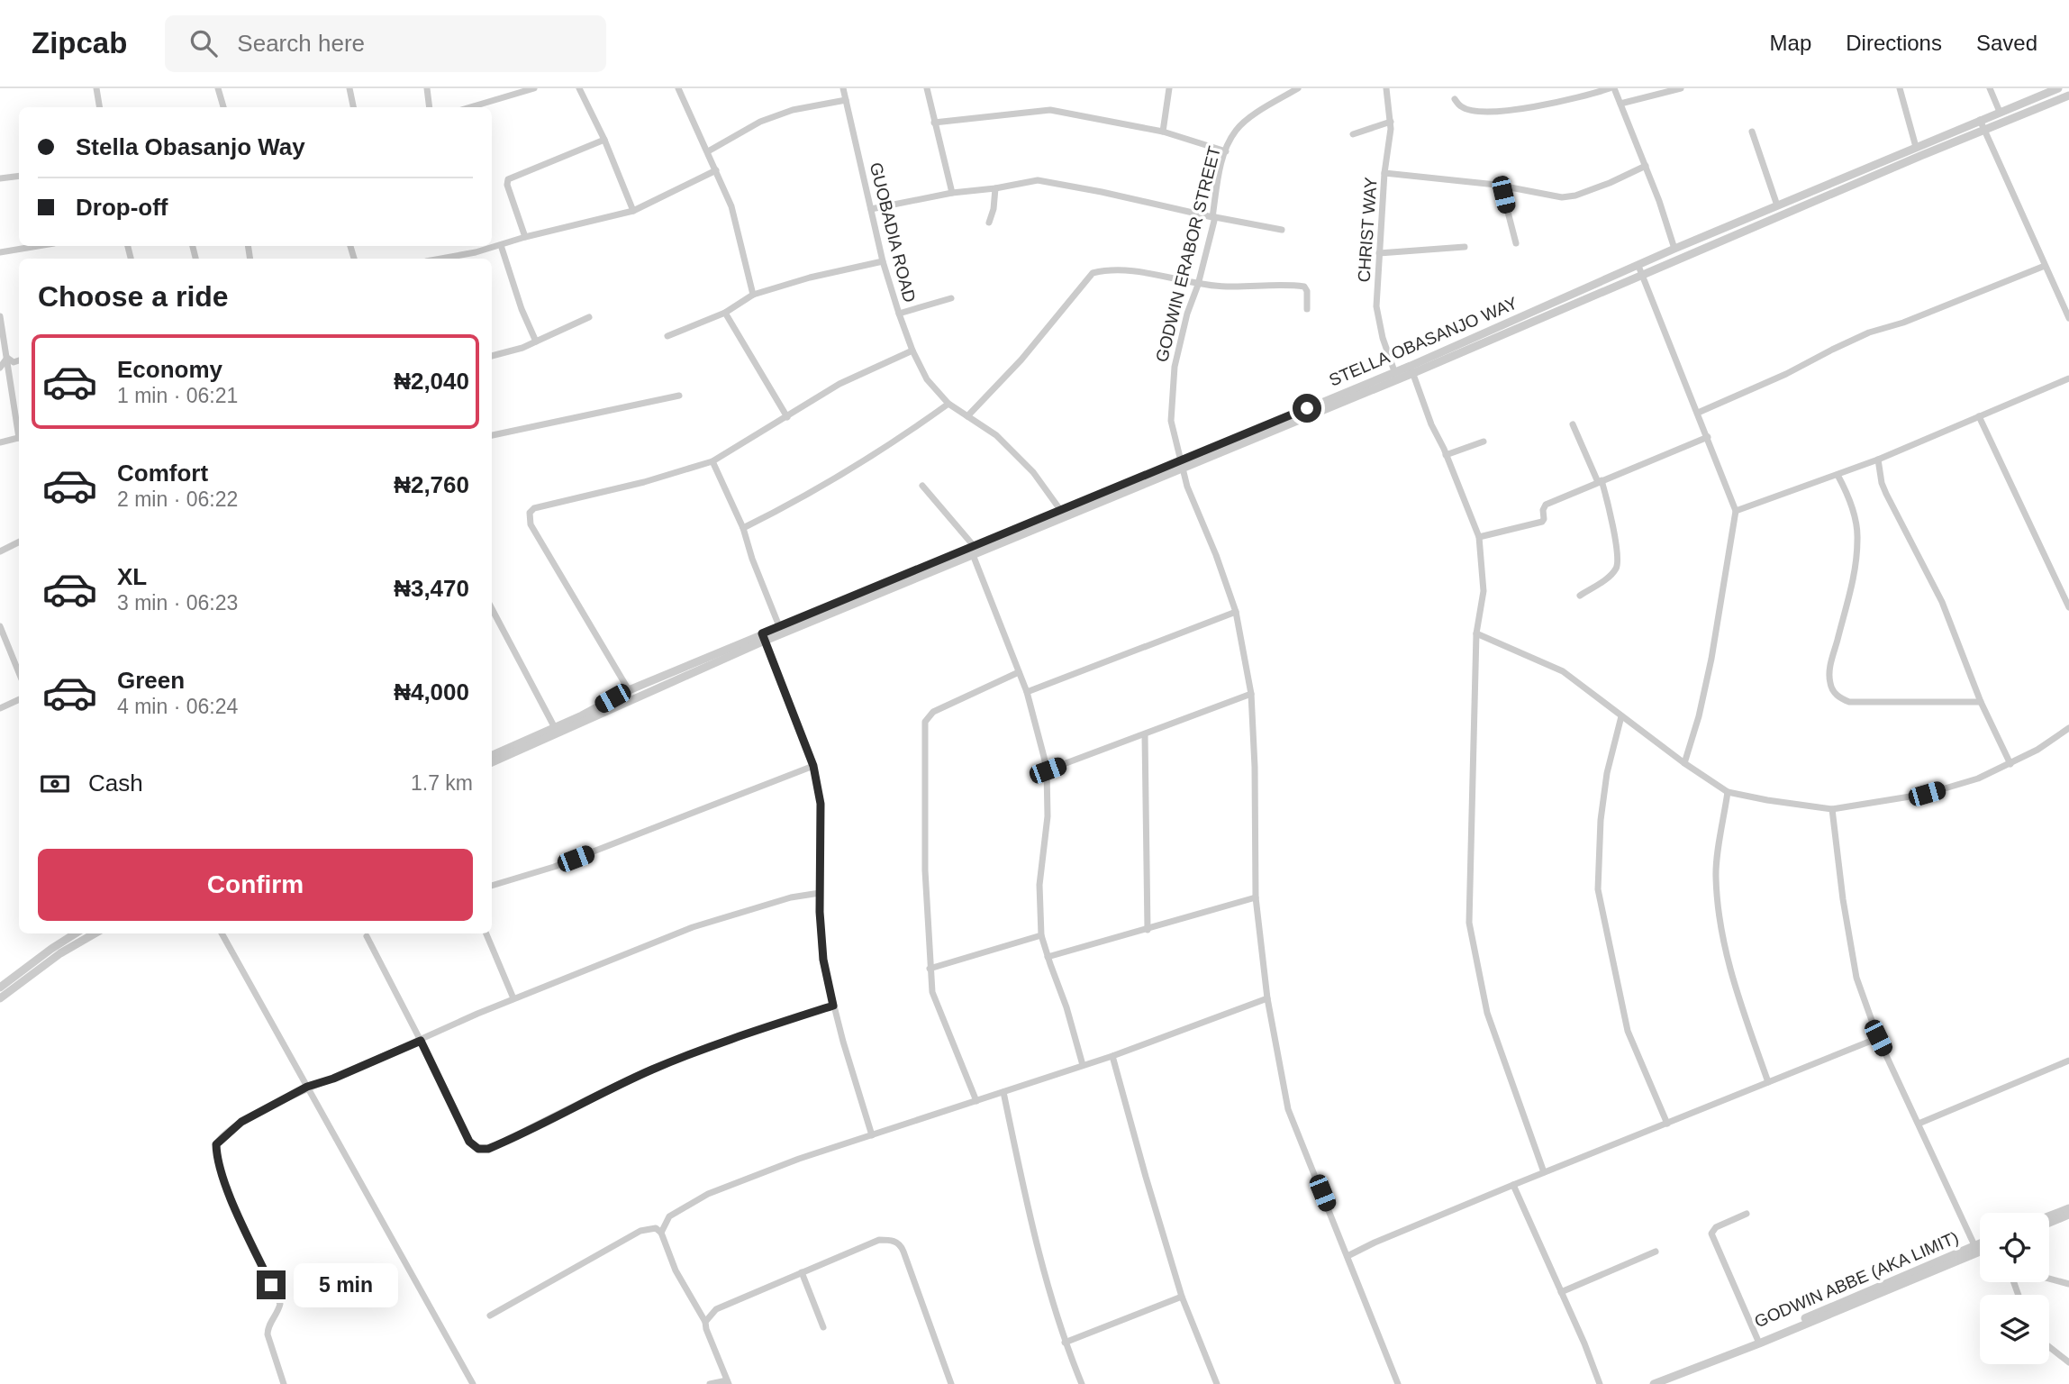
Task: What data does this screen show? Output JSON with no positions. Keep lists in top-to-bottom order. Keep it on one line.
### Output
{"streets":{"street":["CHRIST WAY","GUOBADIA ROAD","GODWIN ERABOR STREET","STELLA OBASANJO WAY","GODWIN ABBE (AKA LIMIT)"]},"crossings":[["CHRIST WAY","STELLA OBASANJO WAY"],["GUOBADIA ROAD","STELLA OBASANJO WAY"],["GODWIN ERABOR STREET","STELLA OBASANJO WAY"]],"page":{"header":"Zipcab","search":"Search here","nav":["Map","Directions","Saved"],"banner":["Stella Obasanjo Way","Drop-off"],"heading":"Choose a ride","list":[{"name":"Economy","note":"1 min · 06:21","value":"₦2,040"},{"name":"Comfort","note":"2 min · 06:22","value":"₦2,760"},{"name":"XL","note":"3 min · 06:23","value":"₦3,470"},{"name":"Green","note":"4 min · 06:24","value":"₦4,000"}],"pay":["Cash","1.7 km"],"buttons":"Confirm","bubble":"5 min"}}
